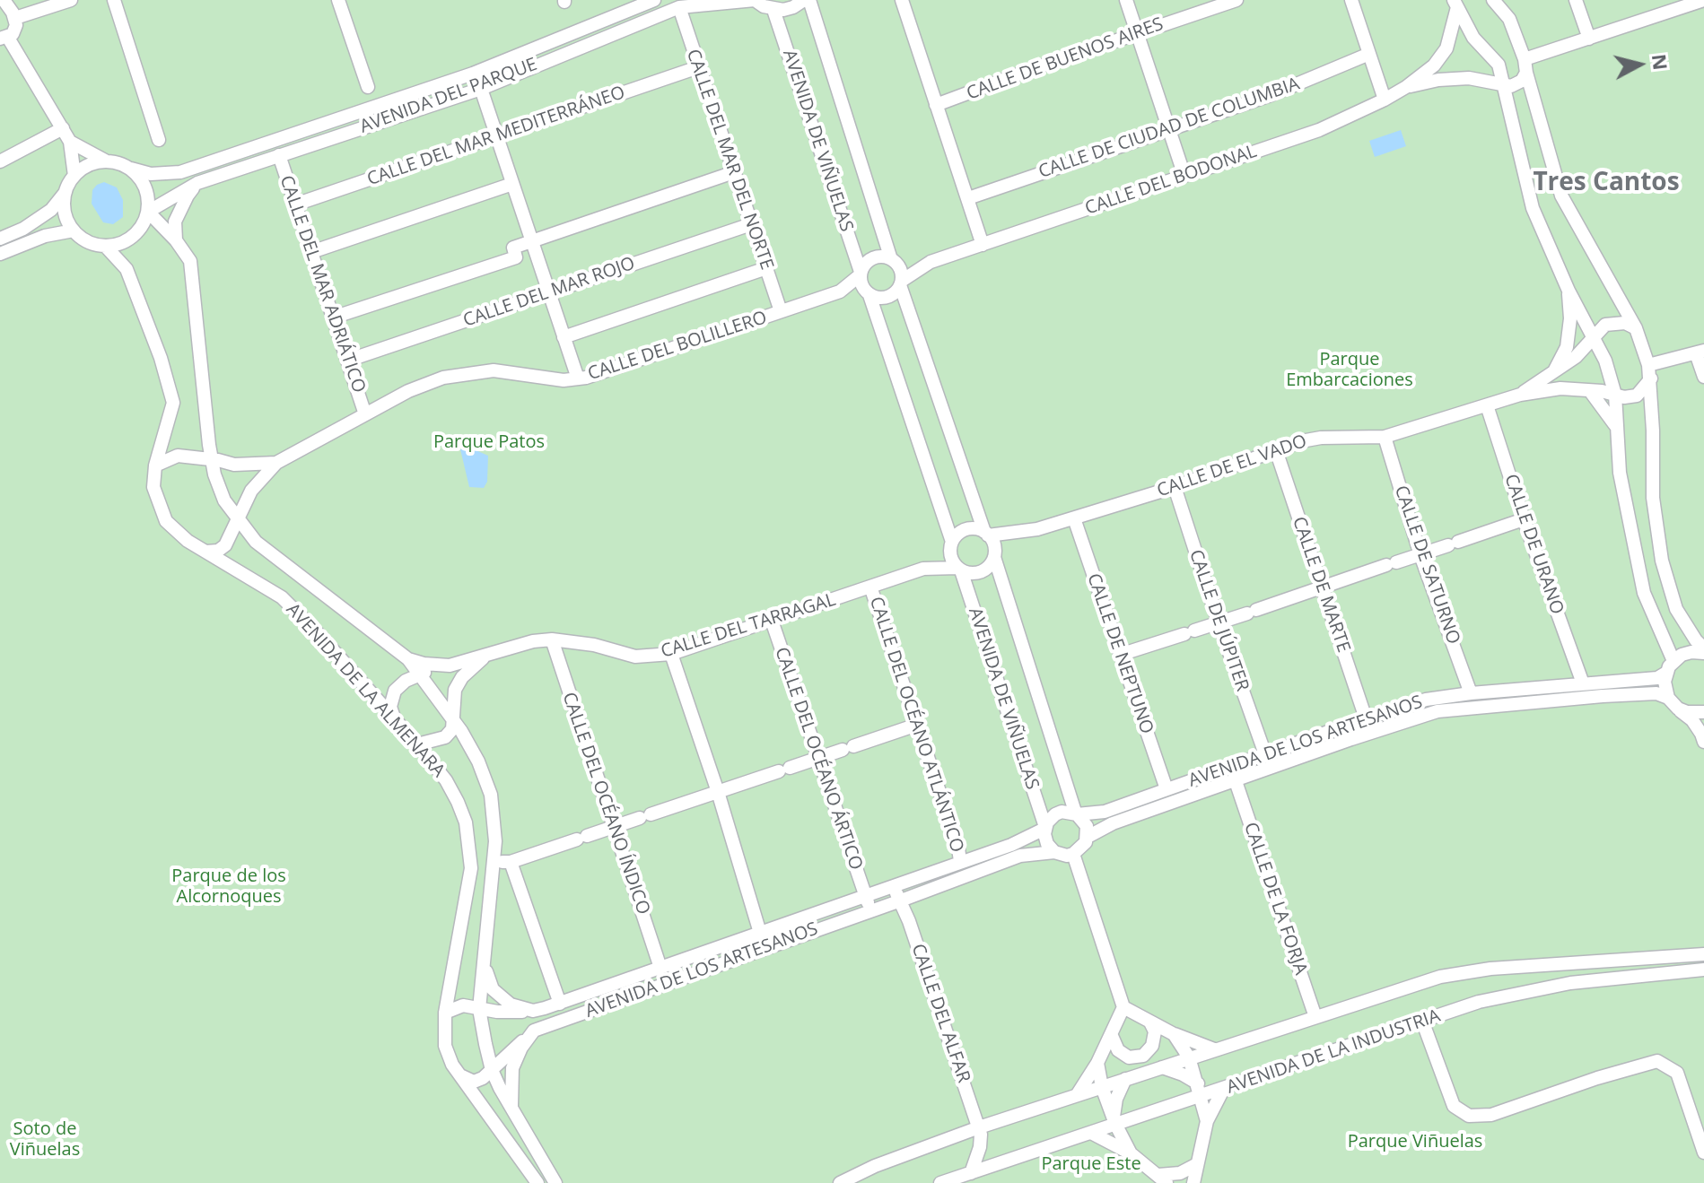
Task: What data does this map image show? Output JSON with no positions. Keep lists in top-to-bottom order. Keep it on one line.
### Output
{"streets":{"street":["CALLE DE BUENOS AIRES","AVENIDA DEL PARQUE","CALLE DE CIUDAD DE COLUMBIA","CALLE DEL MAR MEDITERRÁNEO","AVENIDA DE VIÑUELAS","CALLE DEL MAR DEL NORTE","CALLE DEL BODONAL","CALLE DEL MAR ADRIÁTICO","CALLE DEL MAR ROJO","CALLE DEL BOLILLERO","CALLE DE EL VADO","CALLE DE URANO","CALLE DE SATURNO","CALLE DE MARTE","CALLE DE JÚPITER","CALLE DEL TARRAGAL","CALLE DE NEPTUNO","AVENIDA DE LA ALMENARA","CALLE DEL OCÉANO ATLÁNTICO","AVENIDA DE LOS ARTESANOS","CALLE DEL OCÉANO ÁRTICO","CALLE DEL OCÉANO ÍNDICO","CALLE DE LA FORJA","CALLE DEL ALFAR","AVENIDA DE LA INDUSTRIA"]},"crossings":[["AVENIDA DEL PARQUE","CALLE DEL MAR DEL NORTE"],["AVENIDA DEL PARQUE","CALLE DEL MAR ADRIÁTICO"],["AVENIDA DEL PARQUE","AVENIDA DE LA ALMENARA"],["CALLE DEL MAR MEDITERRÁNEO","CALLE DEL MAR DEL NORTE"],["CALLE DEL MAR MEDITERRÁNEO","CALLE DEL MAR ADRIÁTICO"],["AVENIDA DE VIÑUELAS","CALLE DEL BODONAL"],["AVENIDA DE VIÑUELAS","CALLE DEL TARRAGAL"],["AVENIDA DE VIÑUELAS","AVENIDA DE LOS ARTESANOS"],["CALLE DEL MAR DEL NORTE","CALLE DEL MAR ROJO"],["CALLE DEL MAR DEL NORTE","CALLE DEL BOLILLERO"],["CALLE DEL MAR ADRIÁTICO","CALLE DEL MAR ROJO"],["CALLE DEL MAR ADRIÁTICO","CALLE DEL BOLILLERO"],["CALLE DE EL VADO","CALLE DE URANO"],["CALLE DE EL VADO","CALLE DE SATURNO"],["CALLE DE EL VADO","CALLE DE MARTE"],["CALLE DE EL VADO","CALLE DE JÚPITER"],["CALLE DE EL VADO","CALLE DE NEPTUNO"],["CALLE DE URANO","AVENIDA DE LOS ARTESANOS"],["CALLE DE SATURNO","AVENIDA DE LOS ARTESANOS"],["CALLE DE MARTE","AVENIDA DE LOS ARTESANOS"],["CALLE DE JÚPITER","AVENIDA DE LOS ARTESANOS"],["CALLE DEL TARRAGAL","AVENIDA DE LA ALMENARA"],["CALLE DEL TARRAGAL","CALLE DEL OCÉANO ATLÁNTICO"],["CALLE DEL TARRAGAL","CALLE DEL OCÉANO ÁRTICO"],["CALLE DEL TARRAGAL","CALLE DEL OCÉANO ÍNDICO"],["CALLE DE NEPTUNO","AVENIDA DE LOS ARTESANOS"],["AVENIDA DE LA ALMENARA","AVENIDA DE LOS ARTESANOS"],["CALLE DEL OCÉANO ATLÁNTICO","AVENIDA DE LOS ARTESANOS"],["AVENIDA DE LOS ARTESANOS","CALLE DEL OCÉANO ÁRTICO"],["AVENIDA DE LOS ARTESANOS","CALLE DEL OCÉANO ÍNDICO"],["AVENIDA DE LOS ARTESANOS","CALLE DE LA FORJA"],["AVENIDA DE LOS ARTESANOS","CALLE DEL ALFAR"],["CALLE DE LA FORJA","AVENIDA DE LA INDUSTRIA"],["CALLE DEL ALFAR","AVENIDA DE LA INDUSTRIA"]],"districts":["Tres Cantos"],"parks":["Parque Embarcaciones","Parque Patos","Parque de los Alcornoques","Soto de Viñuelas","Parque Viñuelas","Parque Este"],"north":"right"}
